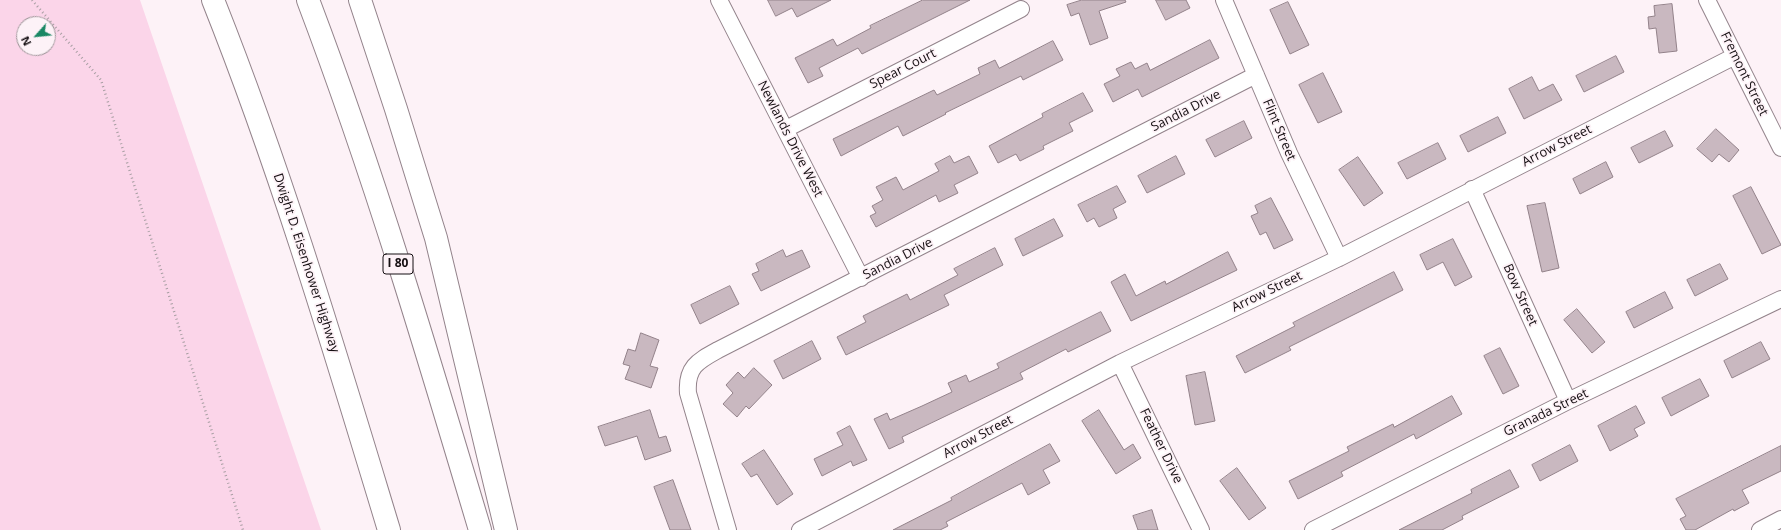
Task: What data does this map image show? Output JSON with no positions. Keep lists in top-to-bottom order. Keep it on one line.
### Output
{"streets":{"highway":["Dwight D. Eisenhower Highway","I 80"],"street":["Spear Court","Fremont Street","Sandia Drive","Flint Street","Newlands Drive West","Arrow Street","Bow Street","Granada Street","Feather Drive"]},"crossings":[["Spear Court","Newlands Drive West"],["Fremont Street","Arrow Street"],["Sandia Drive","Flint Street"],["Sandia Drive","Newlands Drive West"],["Flint Street","Arrow Street"],["Arrow Street","Bow Street"],["Arrow Street","Feather Drive"],["Bow Street","Granada Street"]],"north":"bottom left"}
